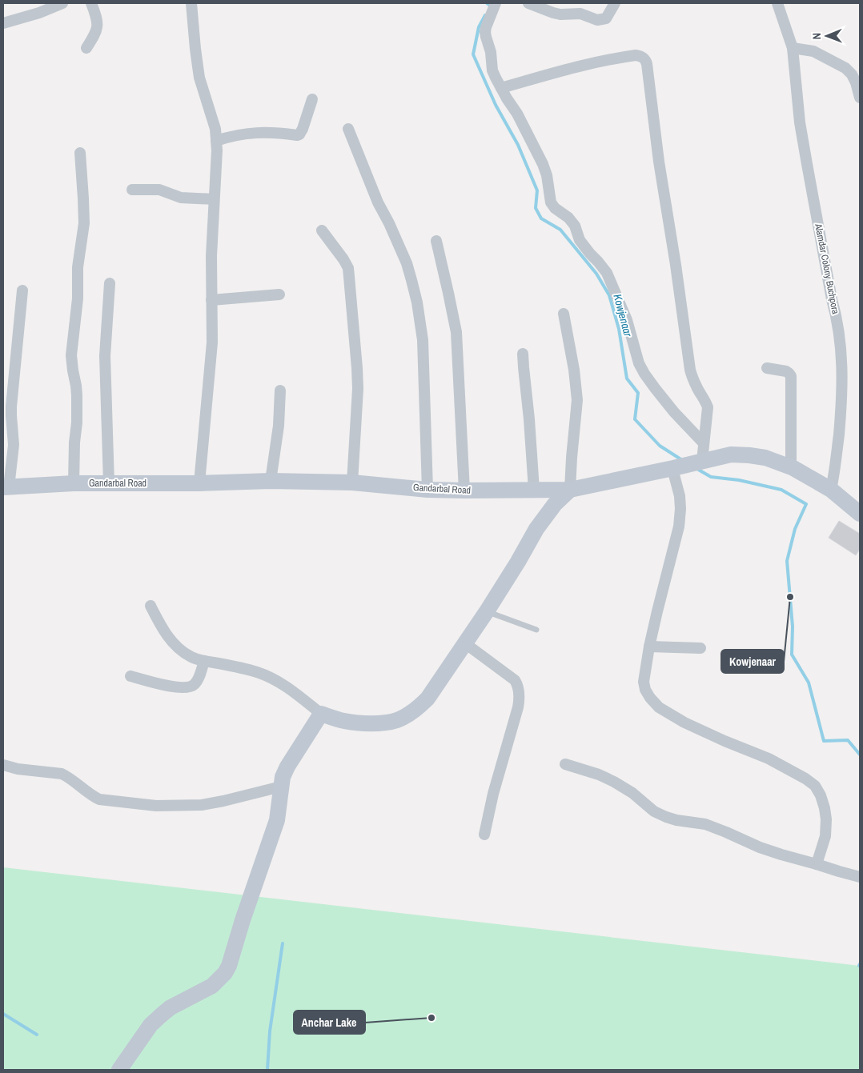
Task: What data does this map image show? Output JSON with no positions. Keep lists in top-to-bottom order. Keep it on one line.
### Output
{"streets":{"street":["Alamdar Colony Buchpora","Gandarbal Road"]},"crossings":[["Alamdar Colony Buchpora","Gandarbal Road"]],"water":["Kowjenaar"],"places":["Kowjenaar","Anchar Lake"],"north":"left"}
